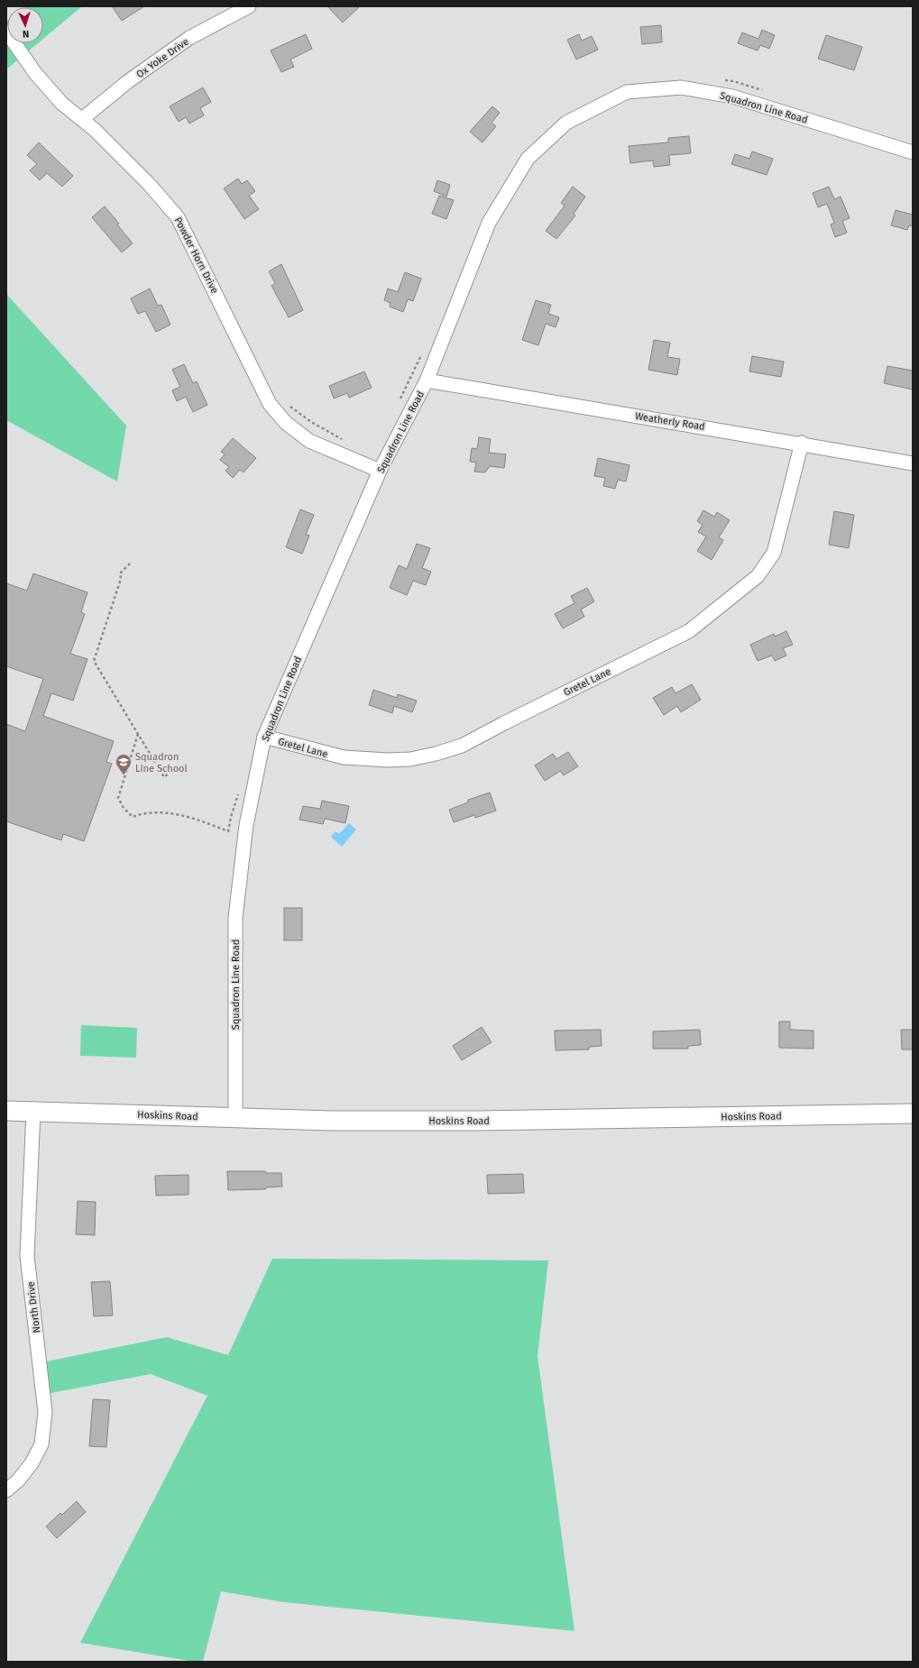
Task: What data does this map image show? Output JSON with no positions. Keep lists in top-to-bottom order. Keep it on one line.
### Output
{"streets":{"street":["Ox Yoke Drive","Squadron Line Road","Powder Horn Drive","Weatherly Road","Gretel Lane","Hoskins Road","North Drive"]},"crossings":[["Ox Yoke Drive","Powder Horn Drive"],["Squadron Line Road","Powder Horn Drive"],["Squadron Line Road","Weatherly Road"],["Squadron Line Road","Gretel Lane"],["Squadron Line Road","Hoskins Road"],["Weatherly Road","Gretel Lane"],["Hoskins Road","North Drive"]],"places":{"school or university":["Squadron Line School"]},"north":"bottom"}
